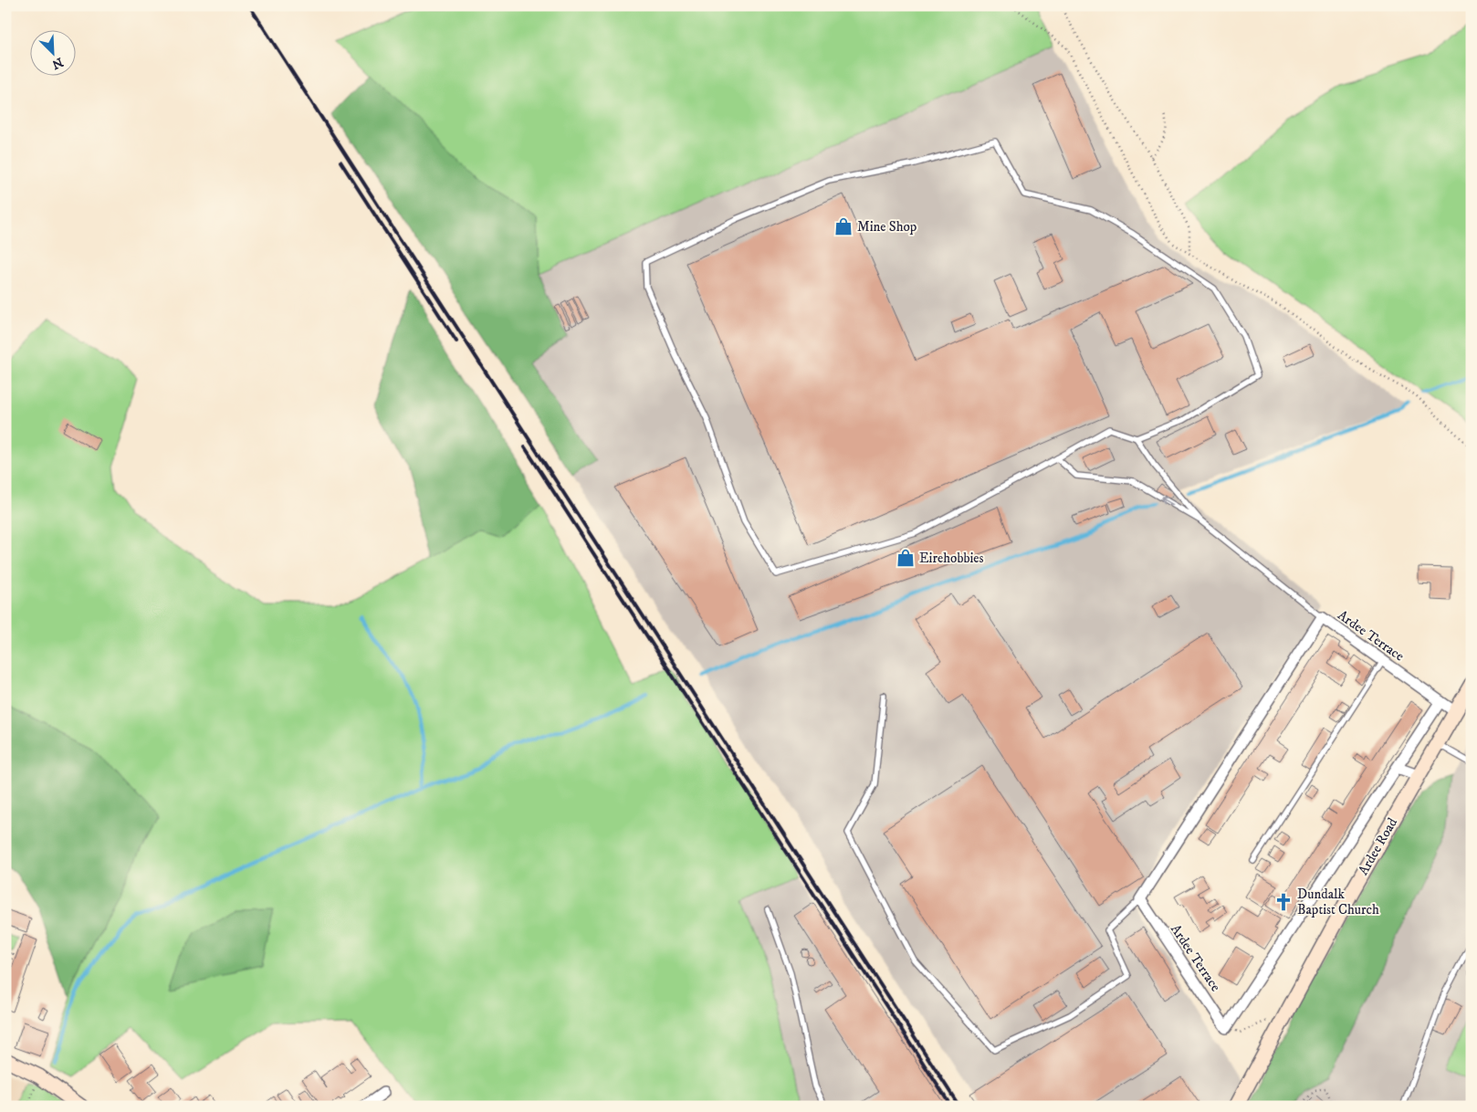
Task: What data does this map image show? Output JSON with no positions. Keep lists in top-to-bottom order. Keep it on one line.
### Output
{"streets":{"main road":["Ardee Road"],"street":["Ardee Terrace"]},"crossings":[["Ardee Terrace","Ardee Road"]],"places":{"shop":["Mine Shop","Eirehobbies"],"church":["Dundalk Baptist Church"]},"north":"bottom right"}
